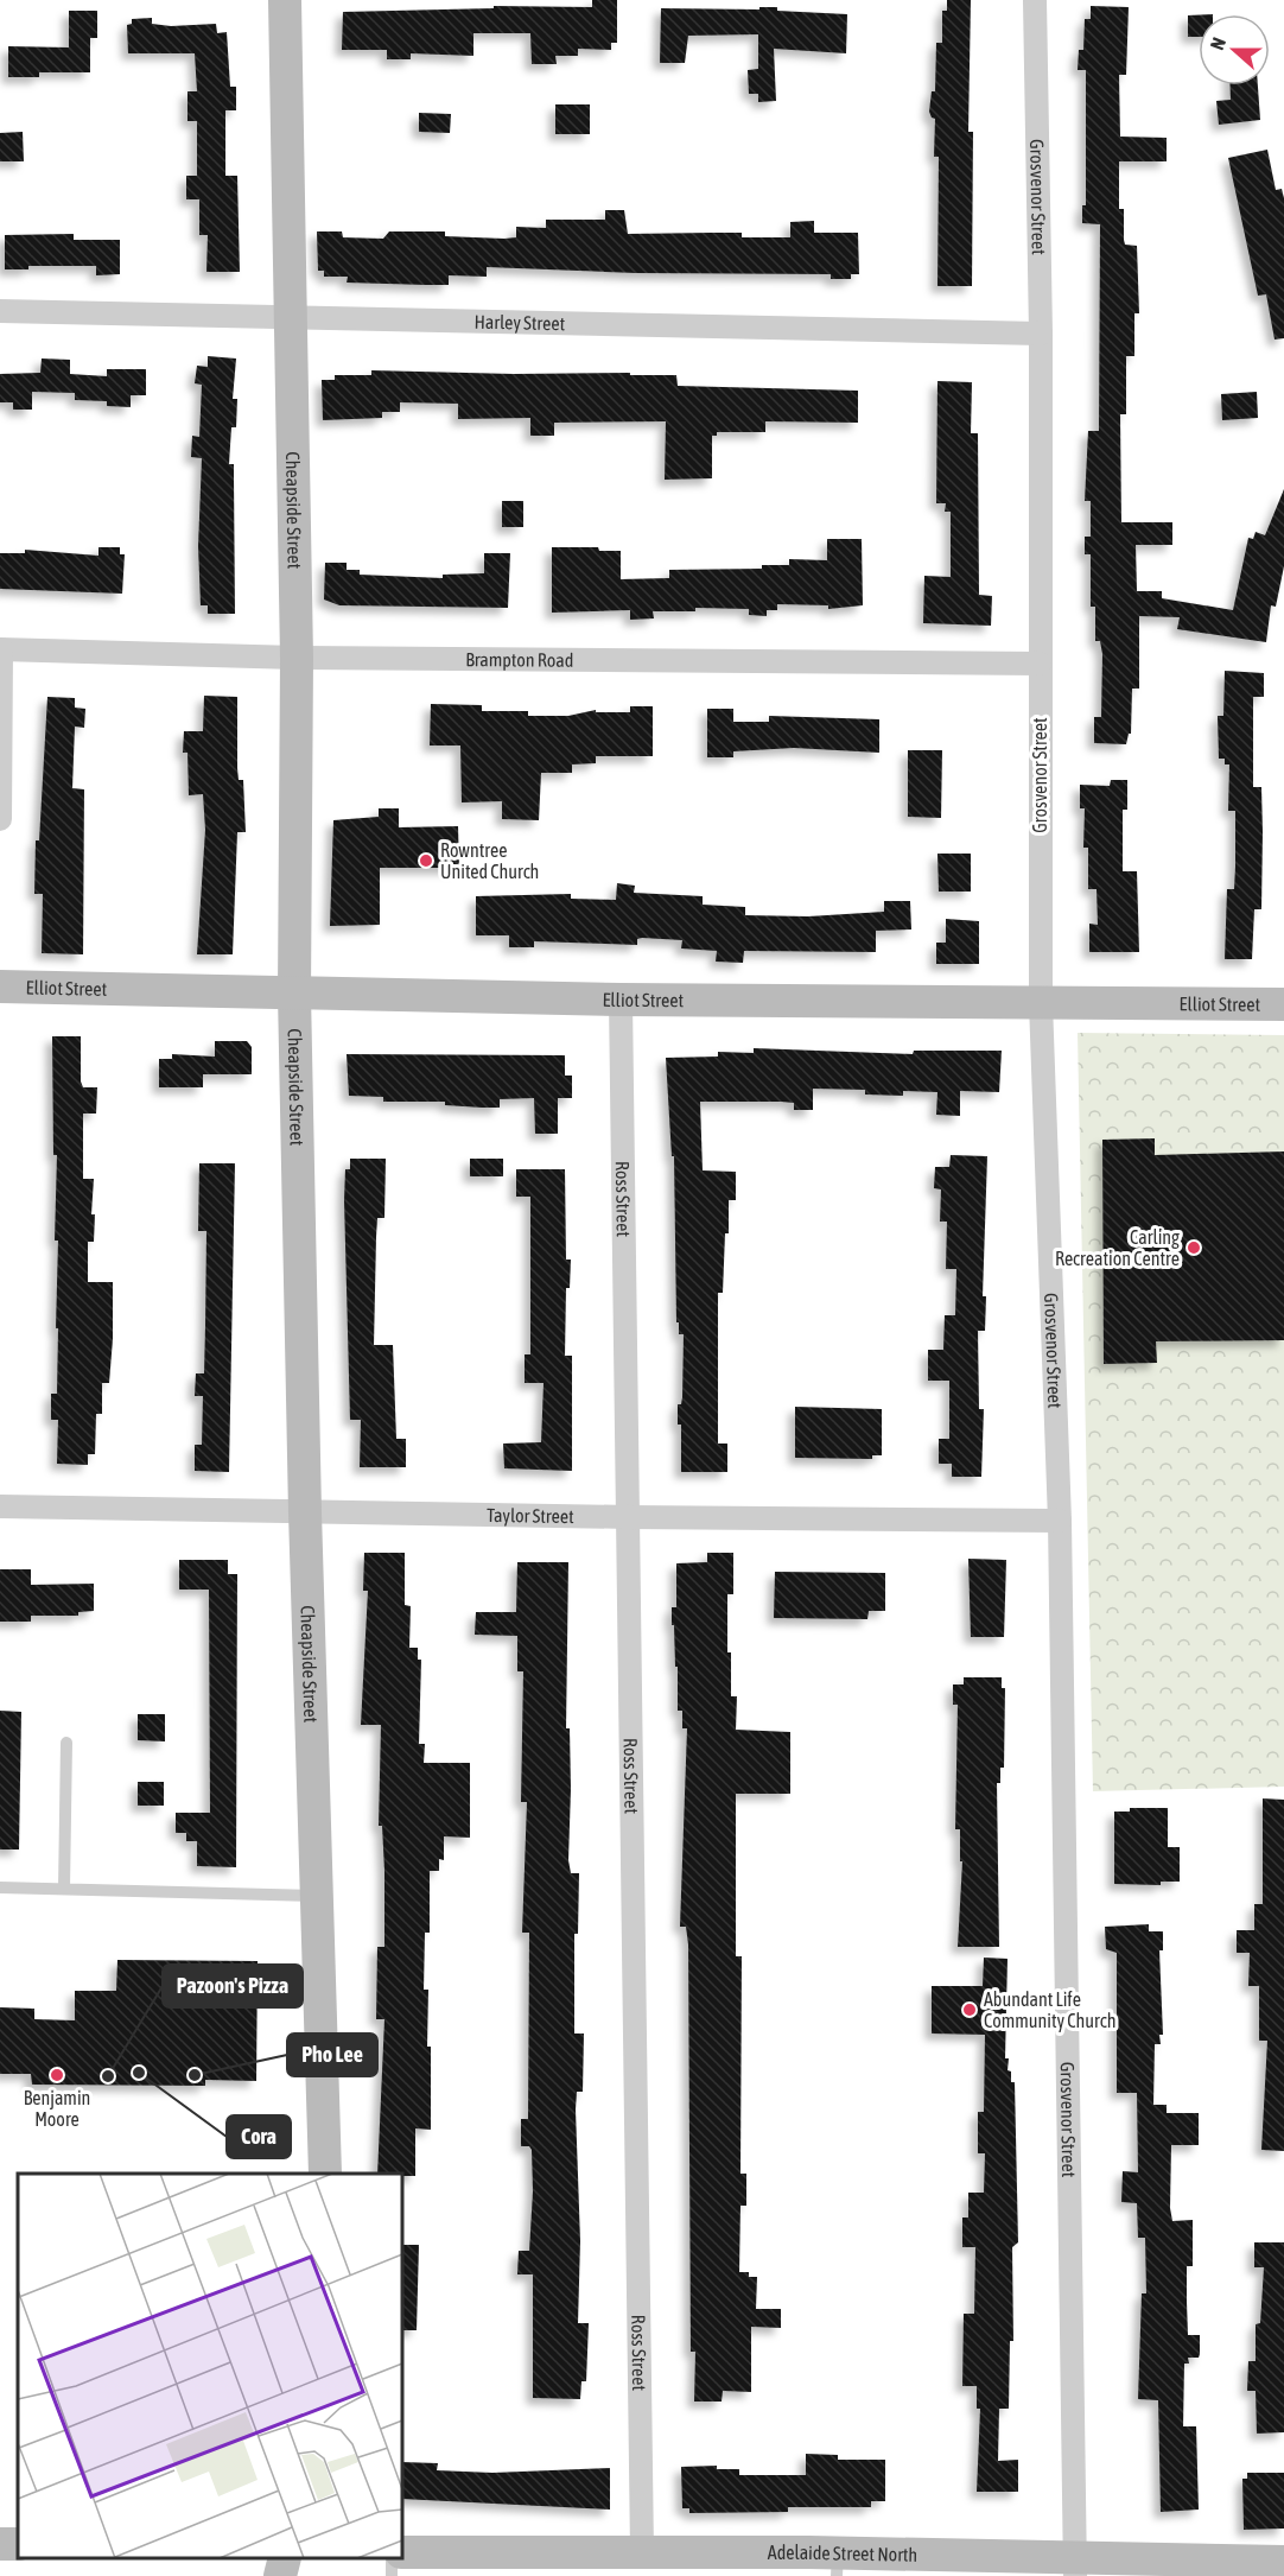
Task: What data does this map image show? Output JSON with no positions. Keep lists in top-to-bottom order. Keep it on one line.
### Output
{"streets":{"street":["Grosvenor Street","Harley Street","Cheapside Street","Brampton Road","Elliot Street","Ross Street","Taylor Street","Adelaide Street North"]},"crossings":[["Grosvenor Street","Harley Street"],["Grosvenor Street","Brampton Road"],["Grosvenor Street","Elliot Street"],["Grosvenor Street","Taylor Street"],["Grosvenor Street","Adelaide Street North"],["Harley Street","Cheapside Street"],["Cheapside Street","Brampton Road"],["Cheapside Street","Elliot Street"],["Cheapside Street","Taylor Street"],["Elliot Street","Ross Street"],["Ross Street","Taylor Street"],["Ross Street","Adelaide Street North"]],"places":["Rowntree United Church","Carling Recreation Centre","Abundant Life Community Church","Cora","Benjamin Moore","Pho Lee","Pazoon's Pizza"],"north":"left"}
